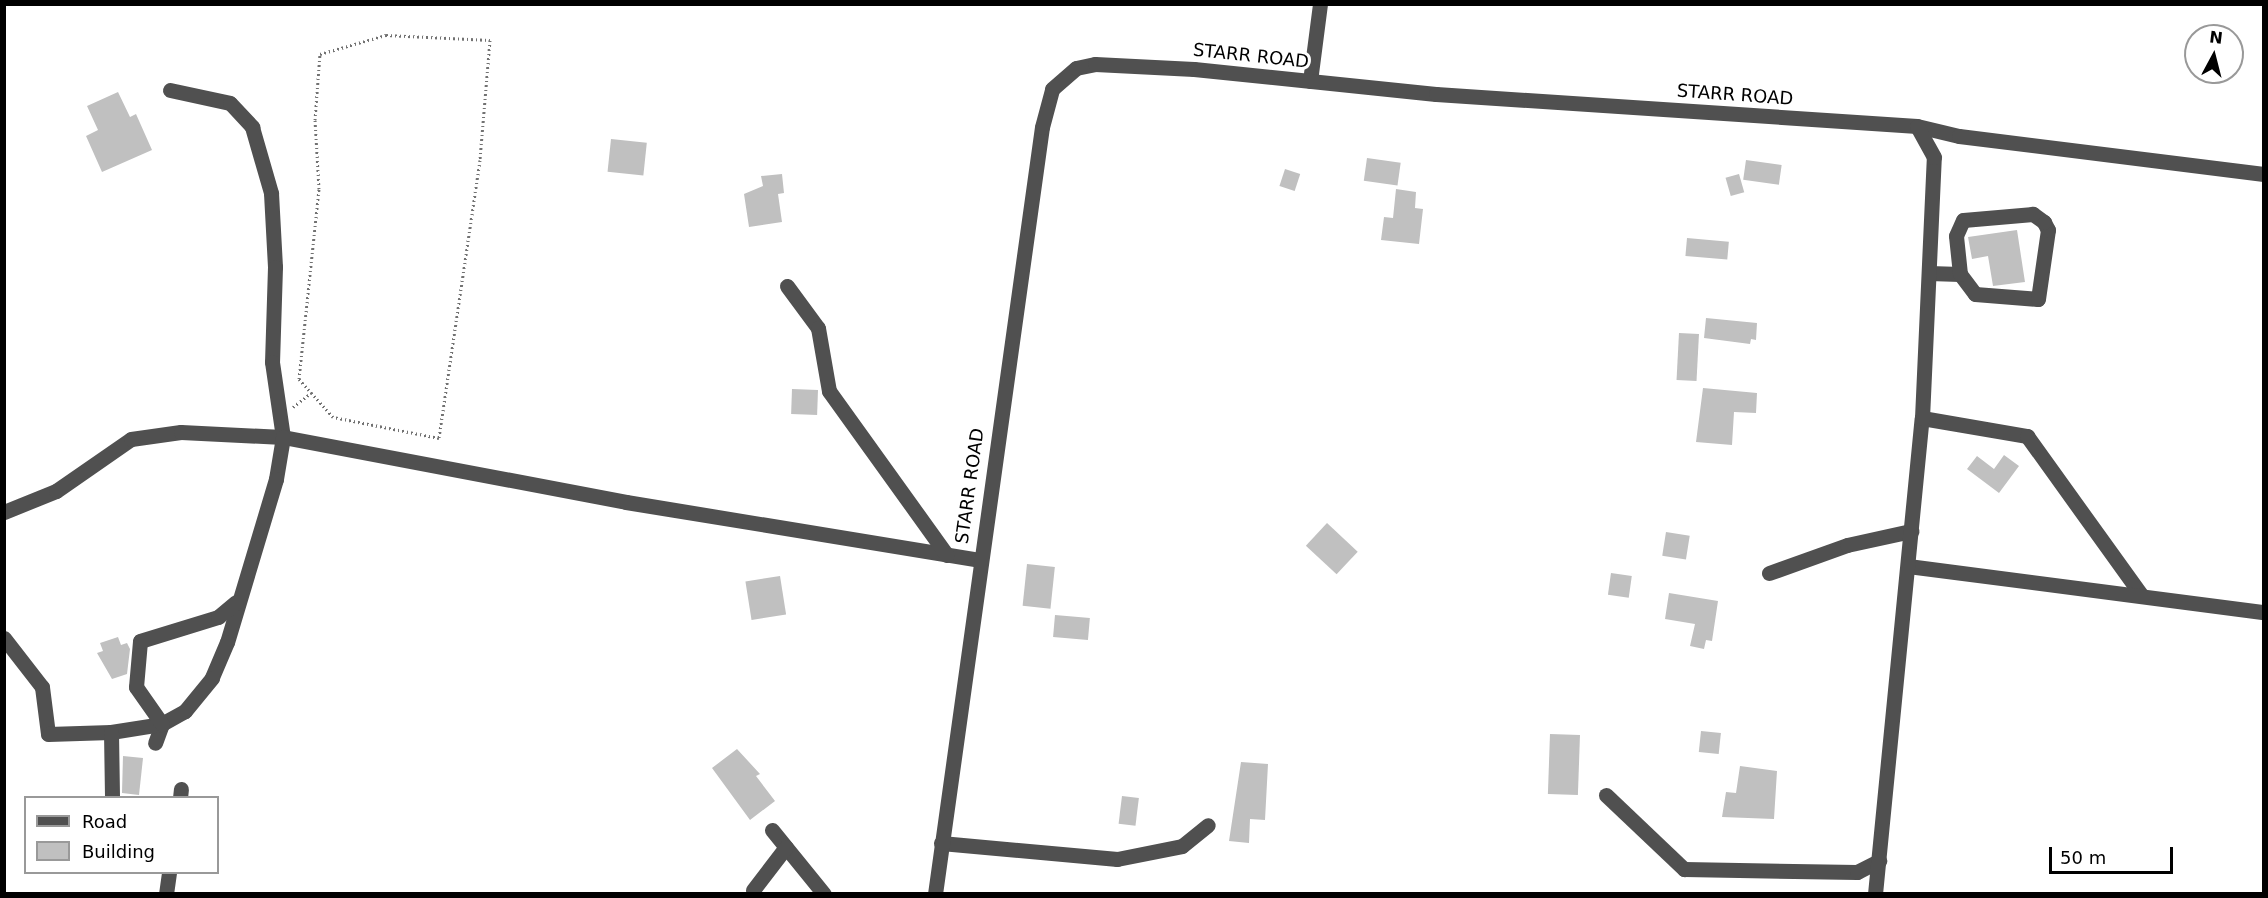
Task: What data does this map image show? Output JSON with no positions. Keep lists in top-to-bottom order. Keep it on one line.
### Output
{"streets":{"street":["STARR ROAD"]},"legend":["Road","Building"],"scale_bar":"50 m","north":"top"}
